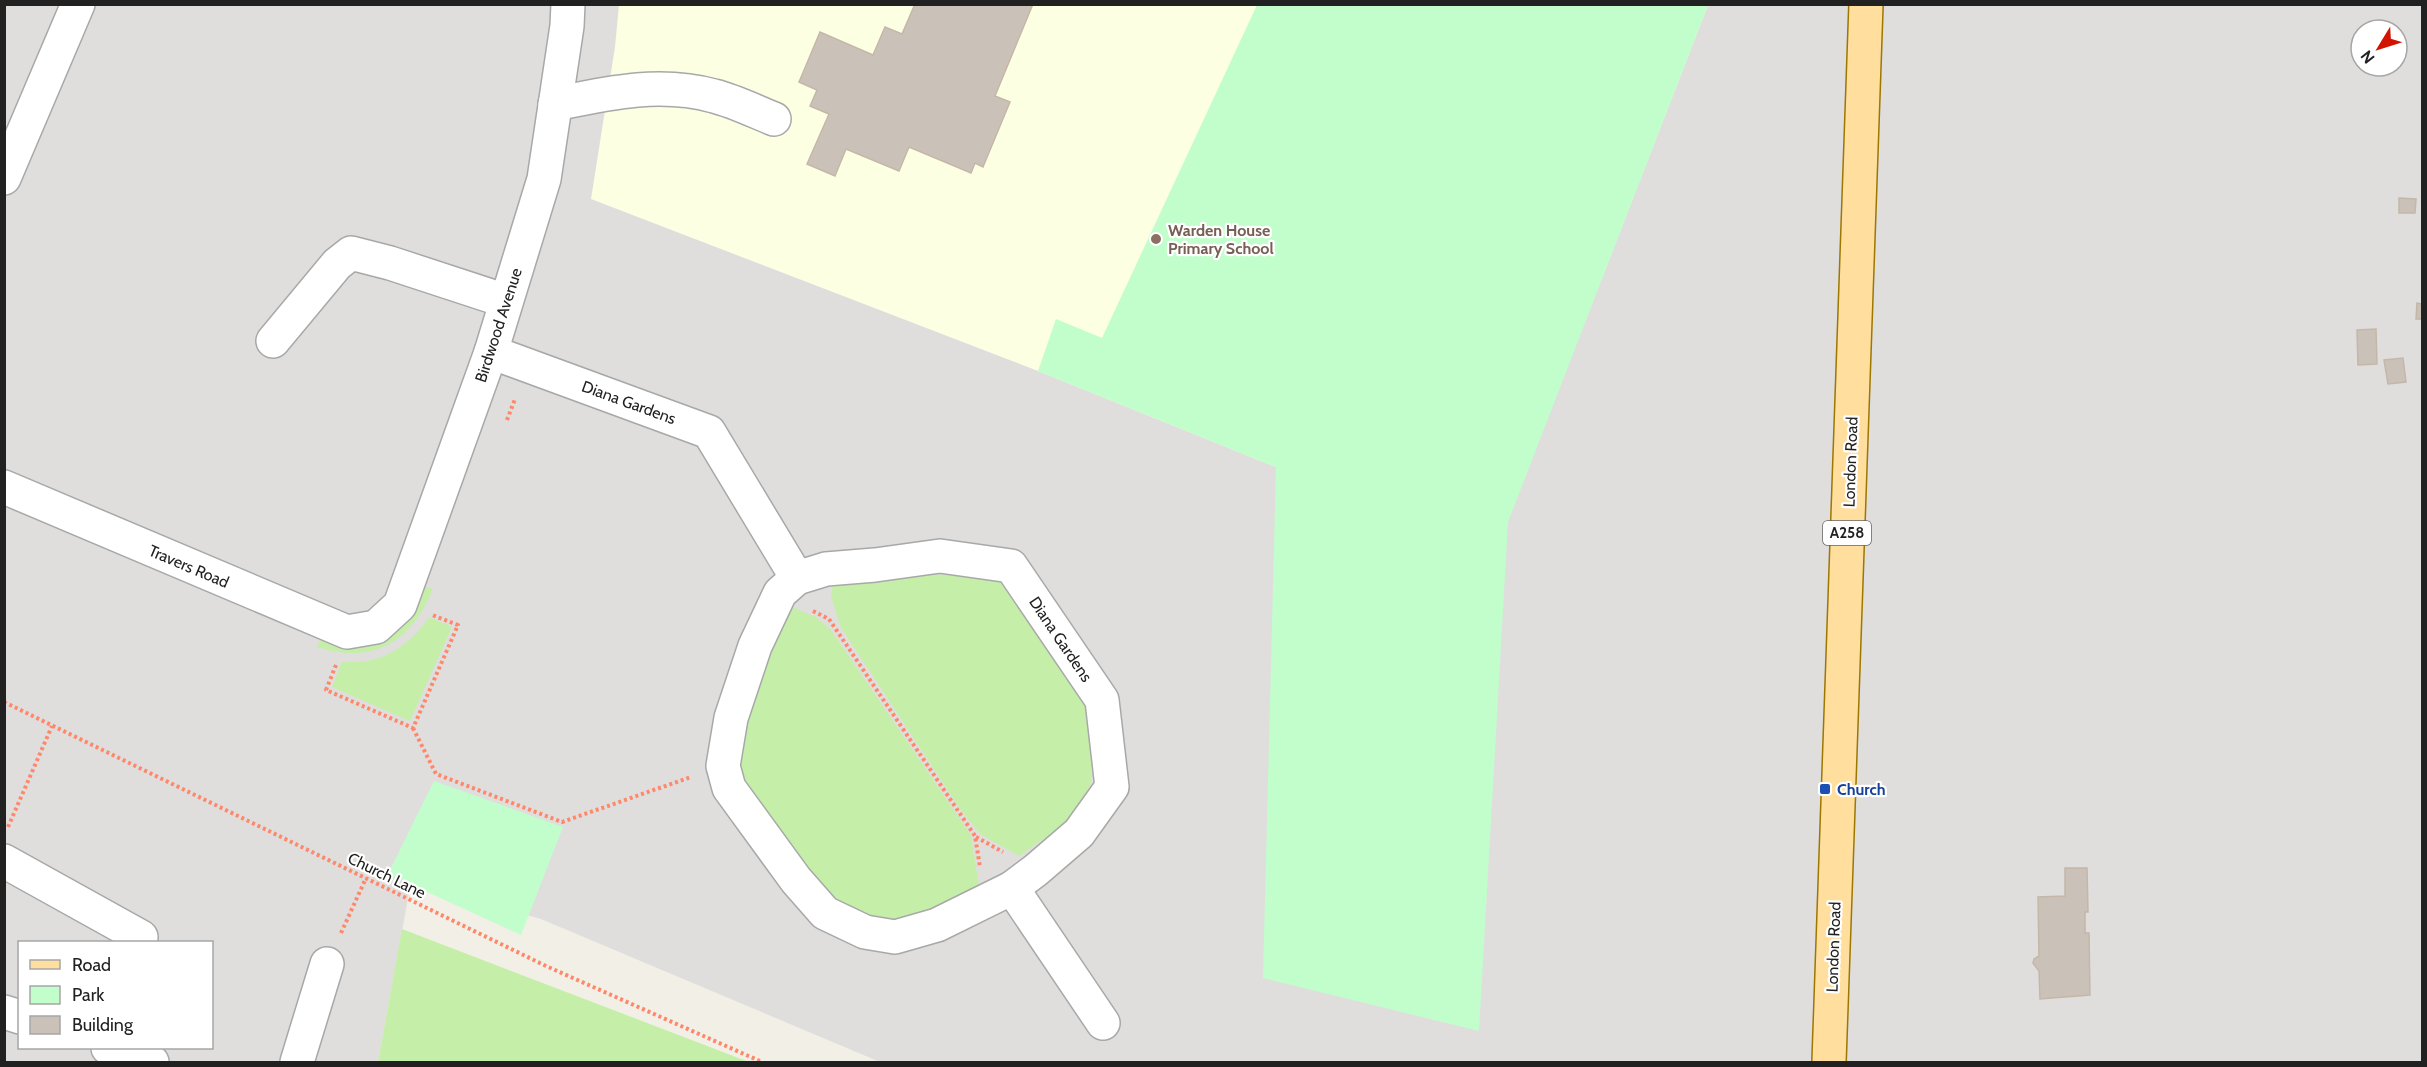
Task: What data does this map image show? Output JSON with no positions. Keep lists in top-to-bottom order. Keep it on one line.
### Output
{"streets":{"main road":["London Road","A258"],"street":["Birdwood Avenue","Diana Gardens","Travers Road"],"path":["Church Lane"]},"crossings":[["Birdwood Avenue","Diana Gardens"],["Birdwood Avenue","Travers Road"]],"places":{"other":["Warden House Primary School"],"transit":["Church"]},"legend":["Road","Park","Building"],"north":"bottom left"}
